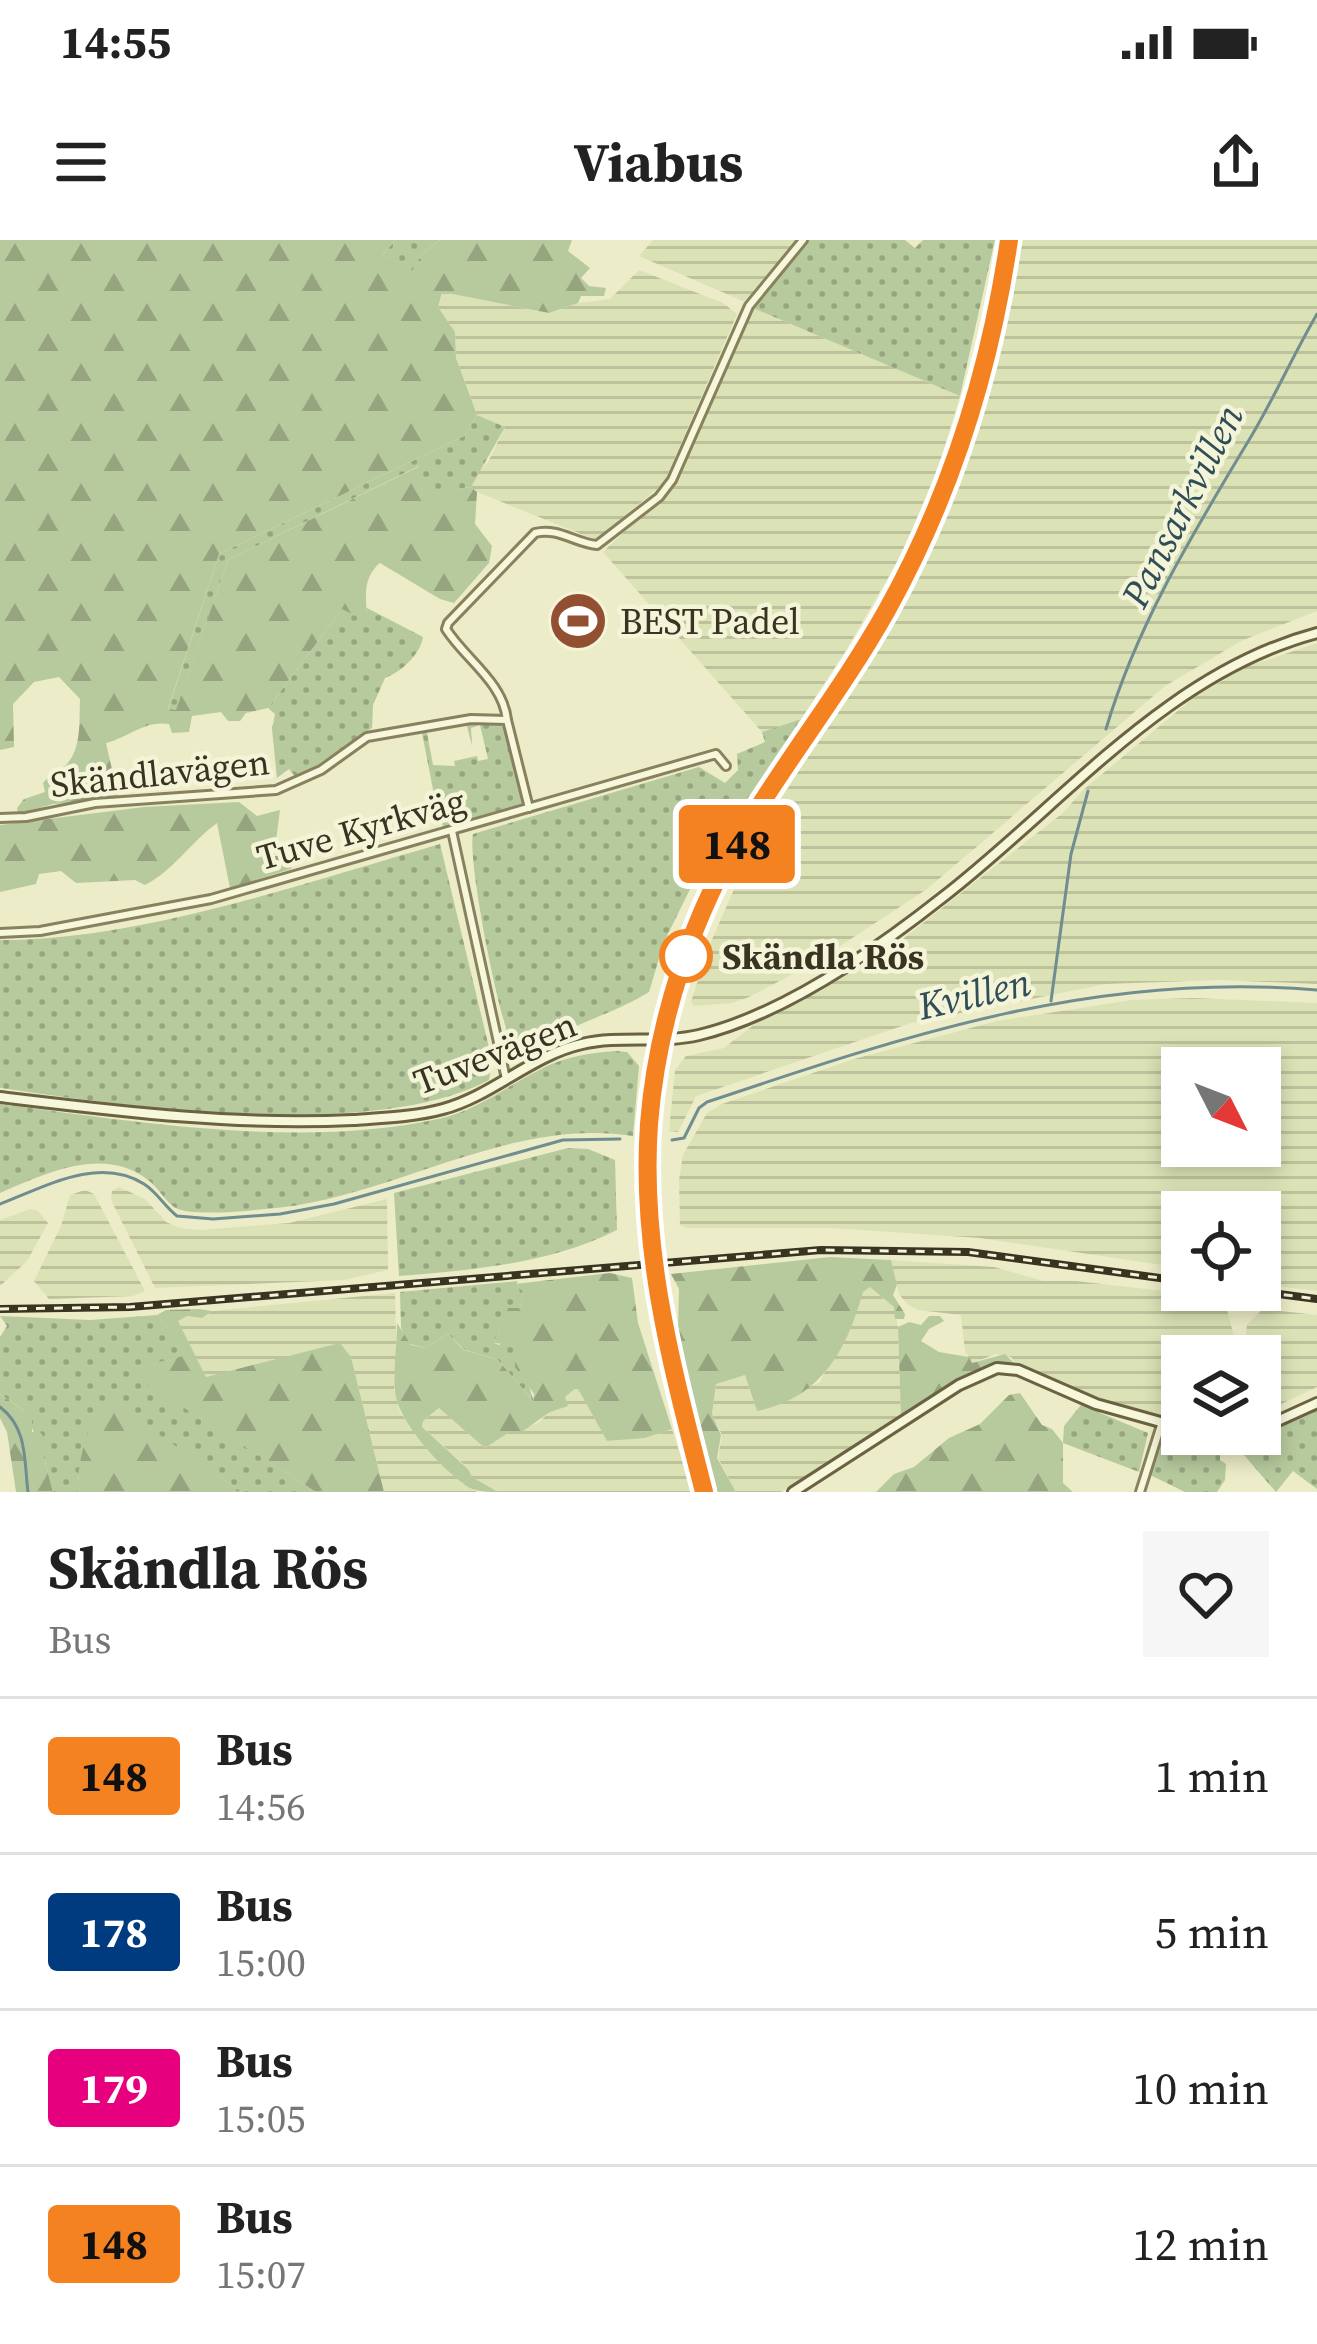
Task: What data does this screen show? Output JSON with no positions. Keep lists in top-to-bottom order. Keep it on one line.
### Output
{"streets":{"main road":["Tuvevägen"],"street":["Skändlavägen","Tuve Kyrkväg"]},"water":["Pansarkvillen","Kvillen"],"places":{"sports":["BEST Padel"],"other":["Skändla Rös"]},"lines":["bus line 148"],"north":"bottom right","page":{"status":"14:55","header":"Viabus","on_map":"148","heading":["Skändla Rös","Bus"],"list":[{"mark":"148","name":"Bus","note":"14:56","value":"1 min"},{"mark":"178","name":"Bus","note":"15:00","value":"5 min"},{"mark":"179","name":"Bus","note":"15:05","value":"10 min"},{"mark":"148","name":"Bus","note":"15:07","value":"12 min"}]}}
